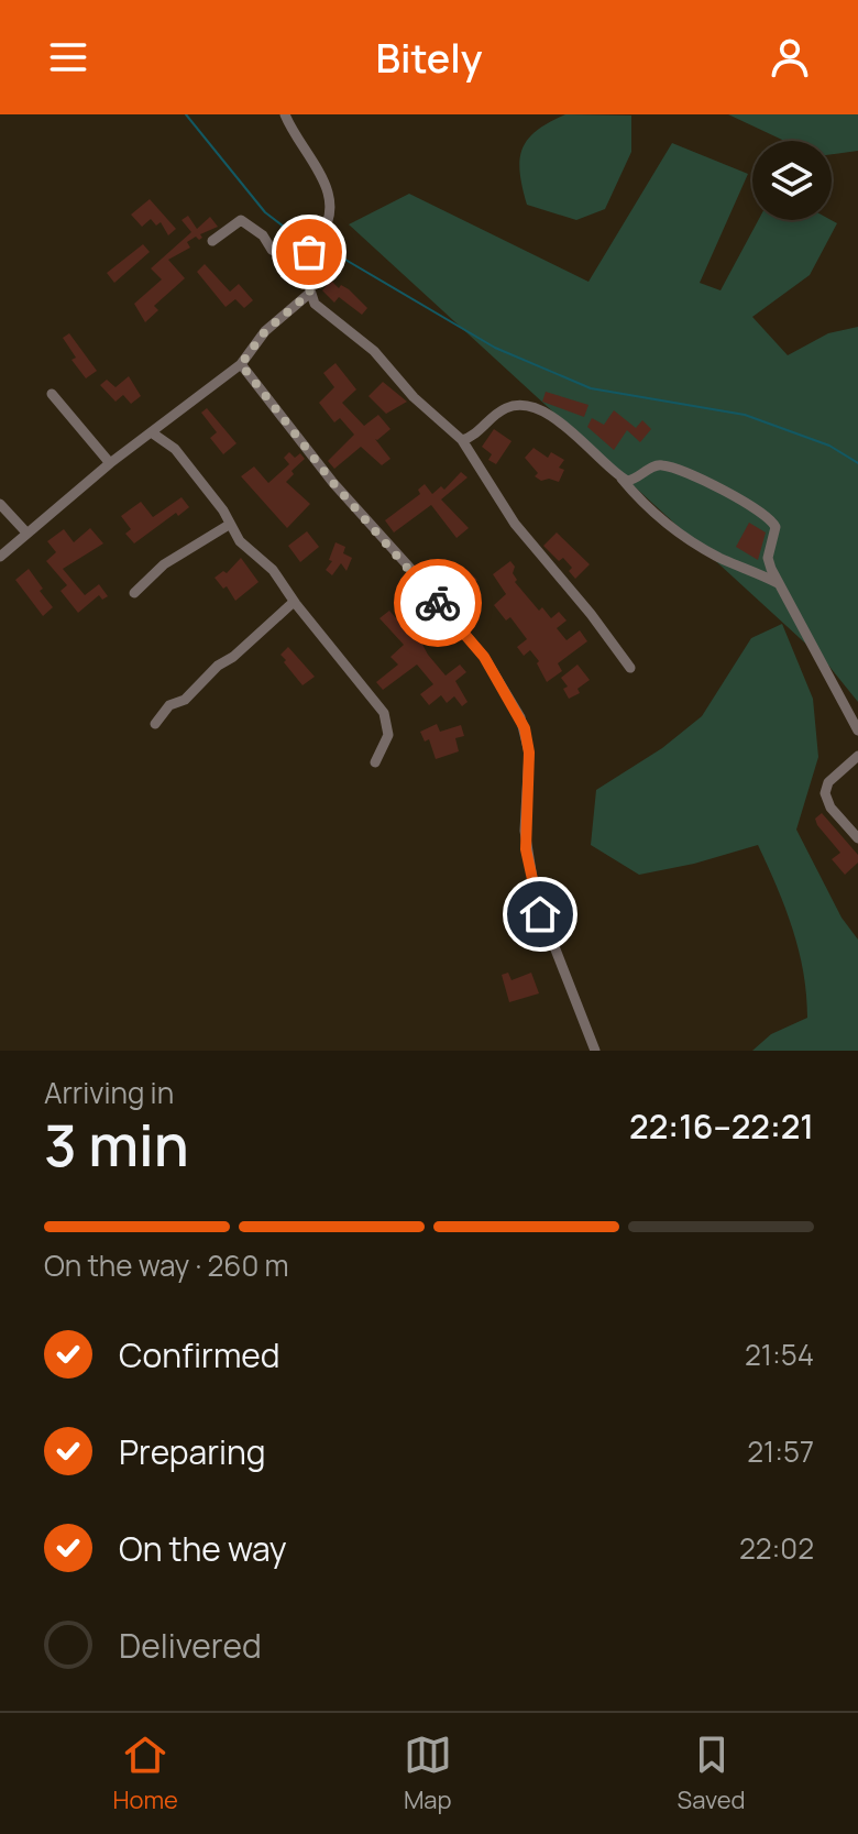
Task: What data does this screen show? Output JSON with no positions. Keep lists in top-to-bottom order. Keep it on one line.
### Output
{"page":{"header":"Bitely","heading":["3 min","Arriving in","22:16–22:21"],"bar":"On the way · 260 m","list":[["Confirmed","21:54"],["Preparing","21:57"],["On the way","22:02"],"Delivered"],"tabs":["Home","Map","Saved"]}}
